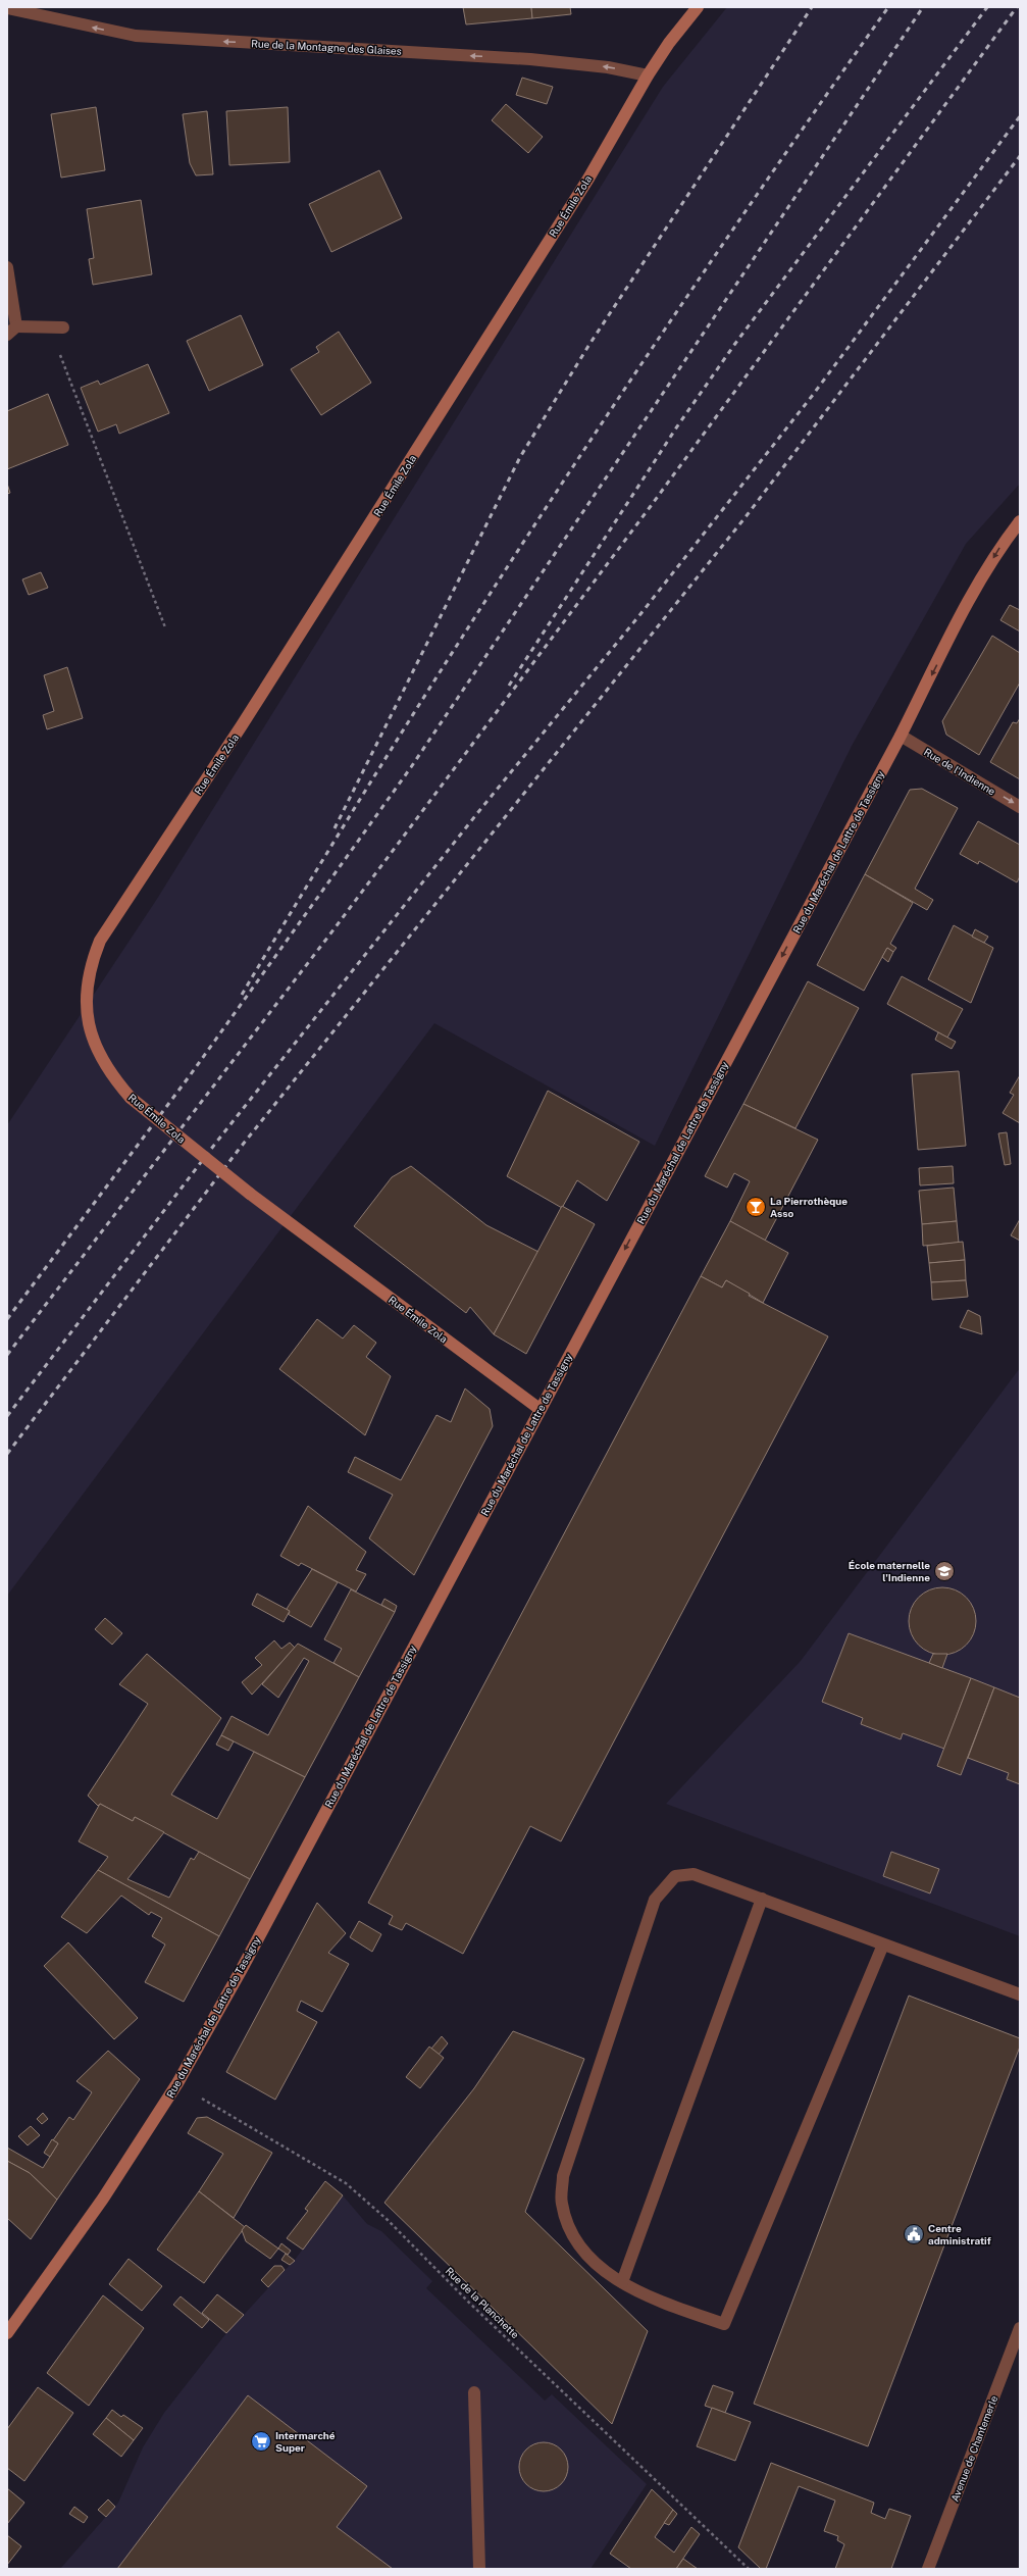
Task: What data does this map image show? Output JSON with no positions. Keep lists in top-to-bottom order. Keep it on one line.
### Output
{"streets":{"main road":["Rue Émile Zola","Rue du Maréchal de Lattre de Tassigny"],"street":["Rue de la Montagne des Glaises","Rue de l'Indienne","Avenue de Chantemerle"],"path":["Rue de la Planchette"]},"crossings":[["Rue de la Montagne des Glaises","Rue Émile Zola"],["Rue Émile Zola","Rue du Maréchal de Lattre de Tassigny"],["Rue de l'Indienne","Rue du Maréchal de Lattre de Tassigny"],["Rue du Maréchal de Lattre de Tassigny","Rue de la Planchette"]],"one_way":["Rue de la Montagne des Glaises","Rue de l'Indienne","Rue du Maréchal de Lattre de Tassigny"],"places":{"bar":["La Pierrothèque Asso"],"school or university":["École maternelle l'Indienne"],"public building":["Centre administratif"],"supermarket":["Intermarché Super"]}}
